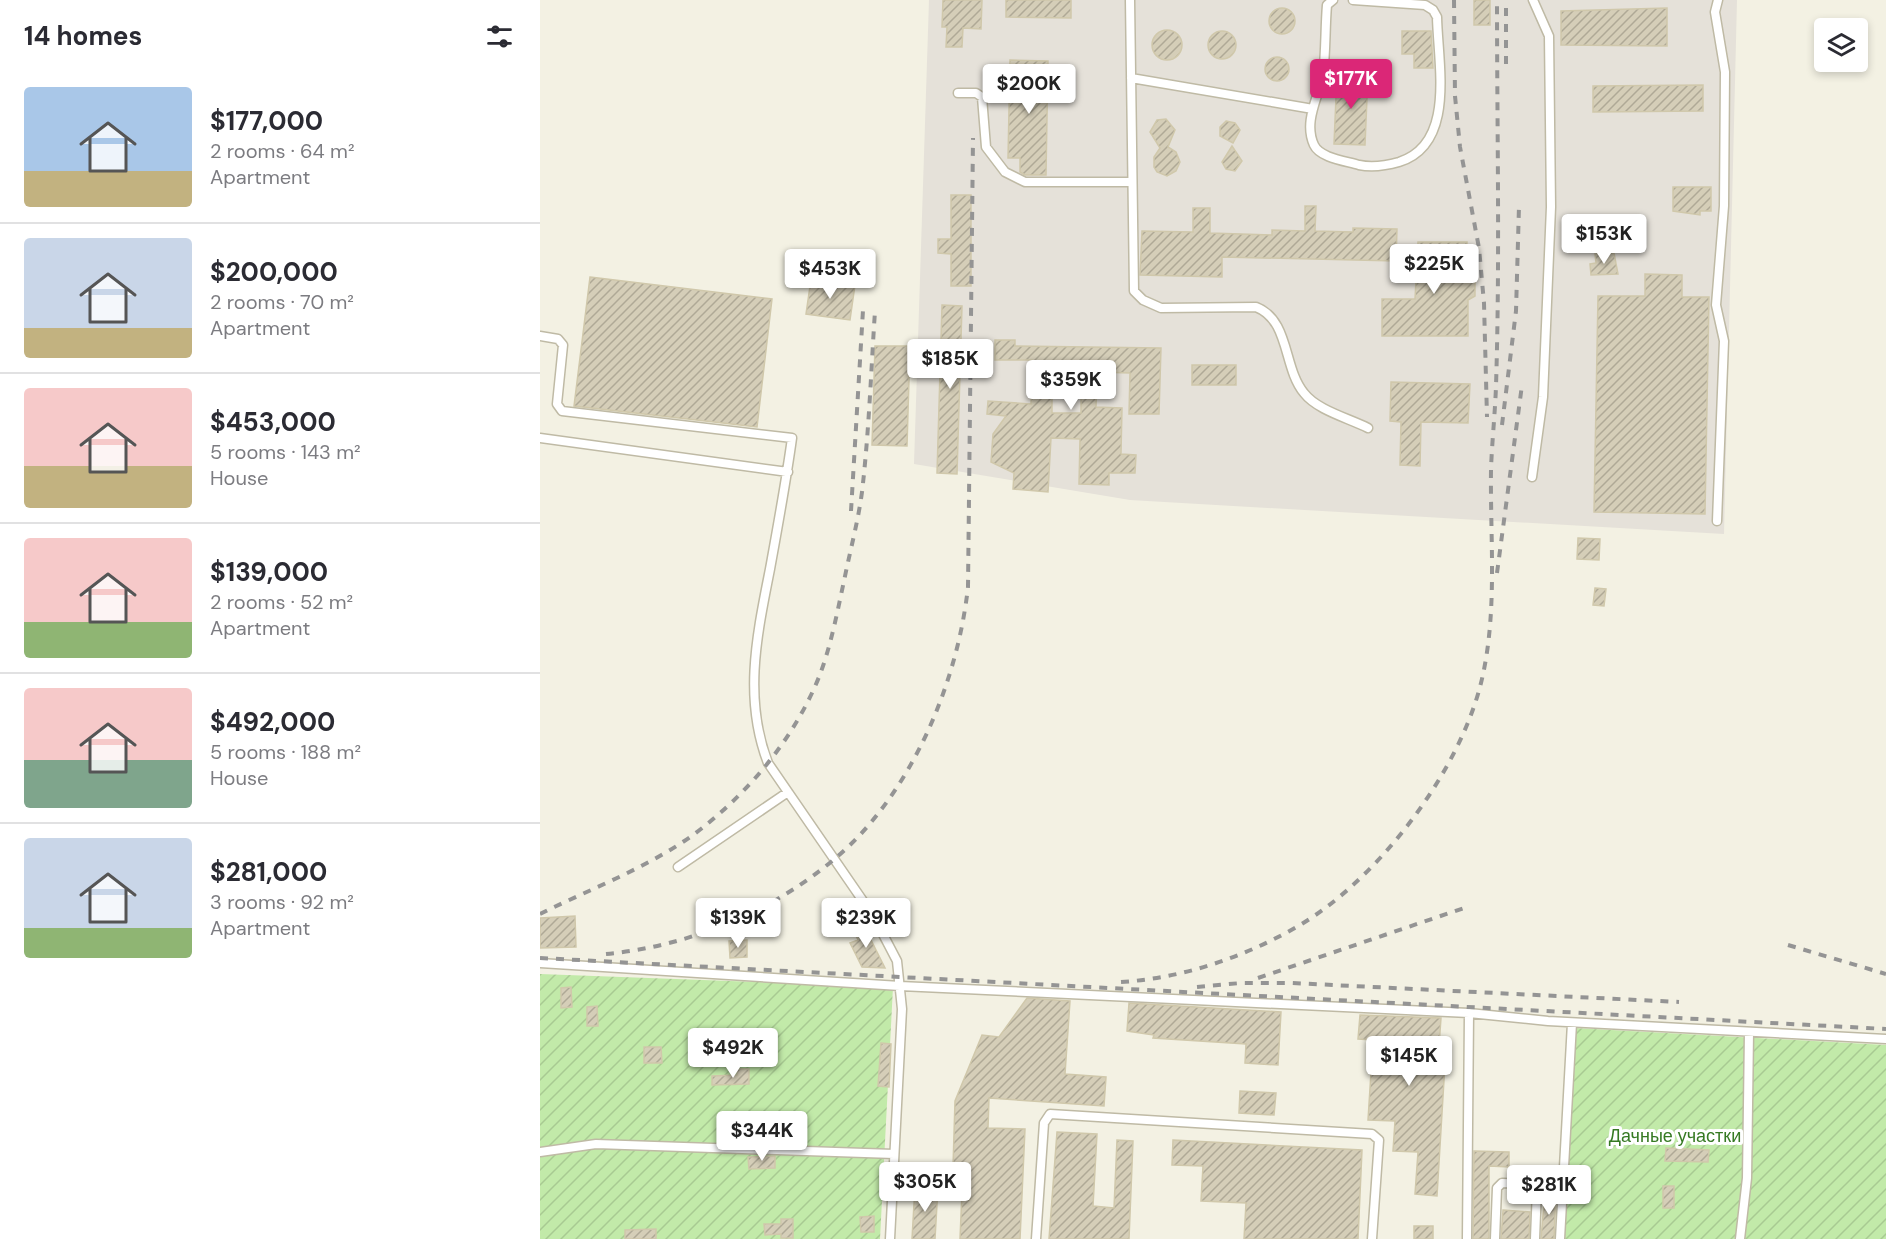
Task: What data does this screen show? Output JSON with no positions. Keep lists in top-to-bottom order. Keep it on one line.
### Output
{"parks":["Дачные участки"],"page":{"heading":"14 homes","price":["$177K","$200K","$153K","$225K","$453K","$185K","$359K","$139K","$239K","$492K","$145K","$344K","$305K","$281K"],"list":[{"name":"$177,000","note":"2 rooms · 64 m² · Apartment"},{"name":"$200,000","note":"2 rooms · 70 m² · Apartment"},{"name":"$453,000","note":"5 rooms · 143 m² · House"},{"name":"$139,000","note":"2 rooms · 52 m² · Apartment"},{"name":"$492,000","note":"5 rooms · 188 m² · House"},{"name":"$281,000","note":"3 rooms · 92 m² · Apartment"}]}}
